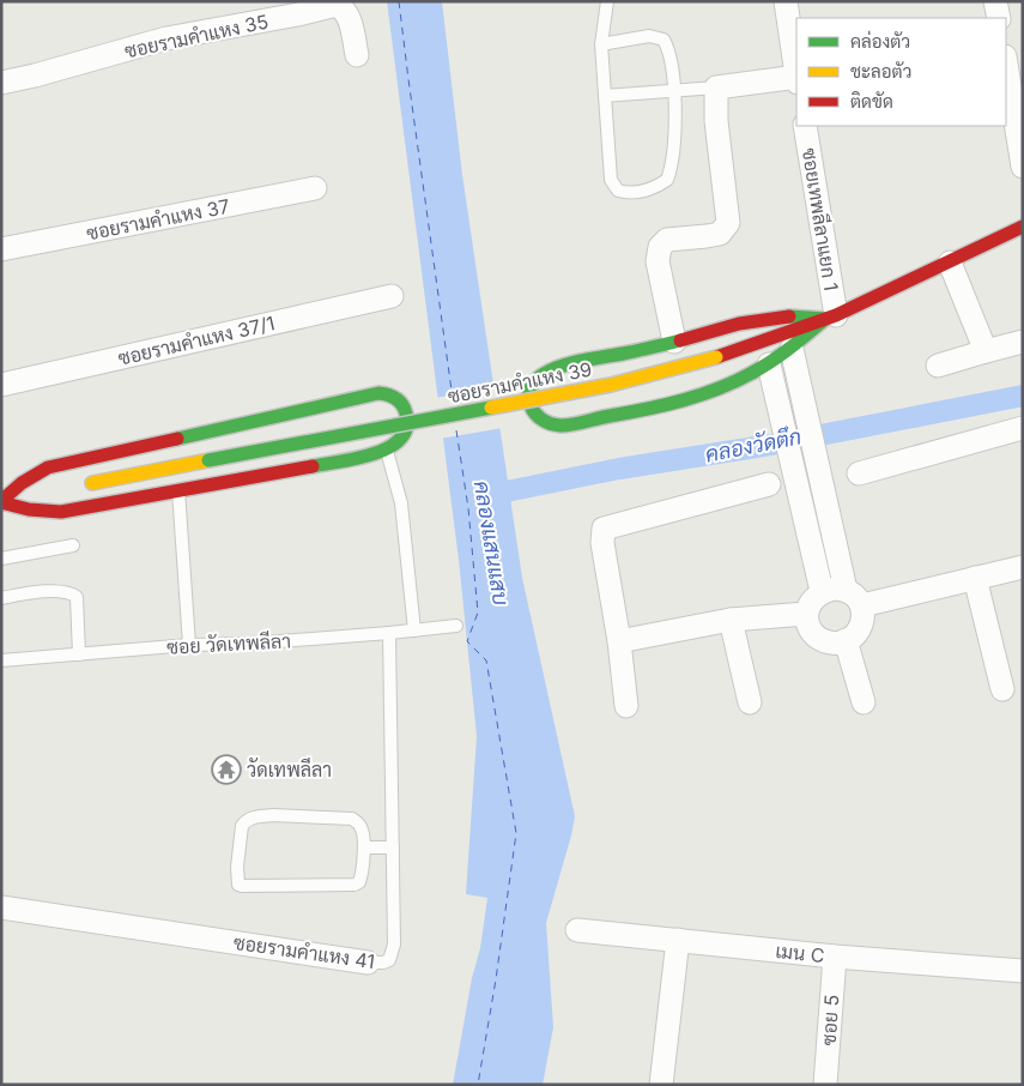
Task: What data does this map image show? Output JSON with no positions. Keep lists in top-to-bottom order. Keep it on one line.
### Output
{"streets":{"street":["ซอยรามคำแหง 35","ซอยรามคำแหง 37","ซอยเทพลีลาแยก 1","ซอยรามคำแหง 37/1","ซอยรามคำแหง 39","ซอยรามคำแหง 41","เมน C","ซอย 5"],"lane":["ซอย วัดเทพลีลา"]},"crossings":[["ซอยเทพลีลาแยก 1","ซอยรามคำแหง 39"],["ซอย วัดเทพลีลา","ซอยรามคำแหง 41"],["เมน C","ซอย 5"]],"water":["คลองวัดตึก","คลองแสนแสบ"],"places":{"temple":["วัดเทพลีลา"]},"legend":["คล่องตัว","ชะลอตัว","ติดขัด"]}
